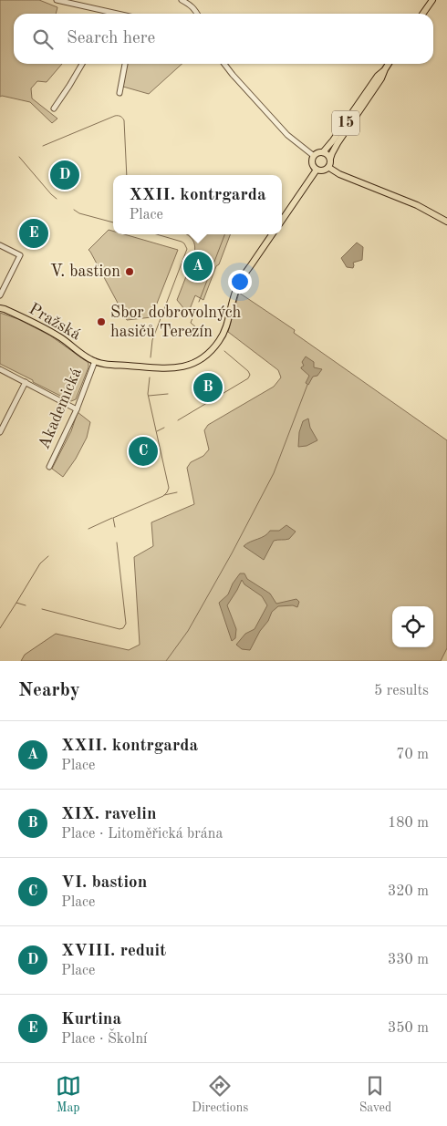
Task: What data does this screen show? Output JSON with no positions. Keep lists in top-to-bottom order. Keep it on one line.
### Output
{"streets":{"main road":["15","Pražská"],"street":["Akademická"]},"crossings":[["Pražská","Akademická"]],"places":["V. bastion","Sbor dobrovolných hasičů Terezín"],"page":{"search":"Search here","pins":["D","E","A","B","C"],"popup":["XXII. kontrgarda","Place"],"heading":["Nearby","5 results"],"list":[{"mark":"A","name":"XXII. kontrgarda","note":"Place","value":"70 m"},{"mark":"B","name":"XIX. ravelin","note":"Place · Litoměřická brána","value":"180 m"},{"mark":"C","name":"VI. bastion","note":"Place","value":"320 m"},{"mark":"D","name":"XVIII. reduit","note":"Place","value":"330 m"},{"mark":"E","name":"Kurtina","note":"Place · Školní","value":"350 m"}],"nav":["Map","Directions","Saved"]}}
